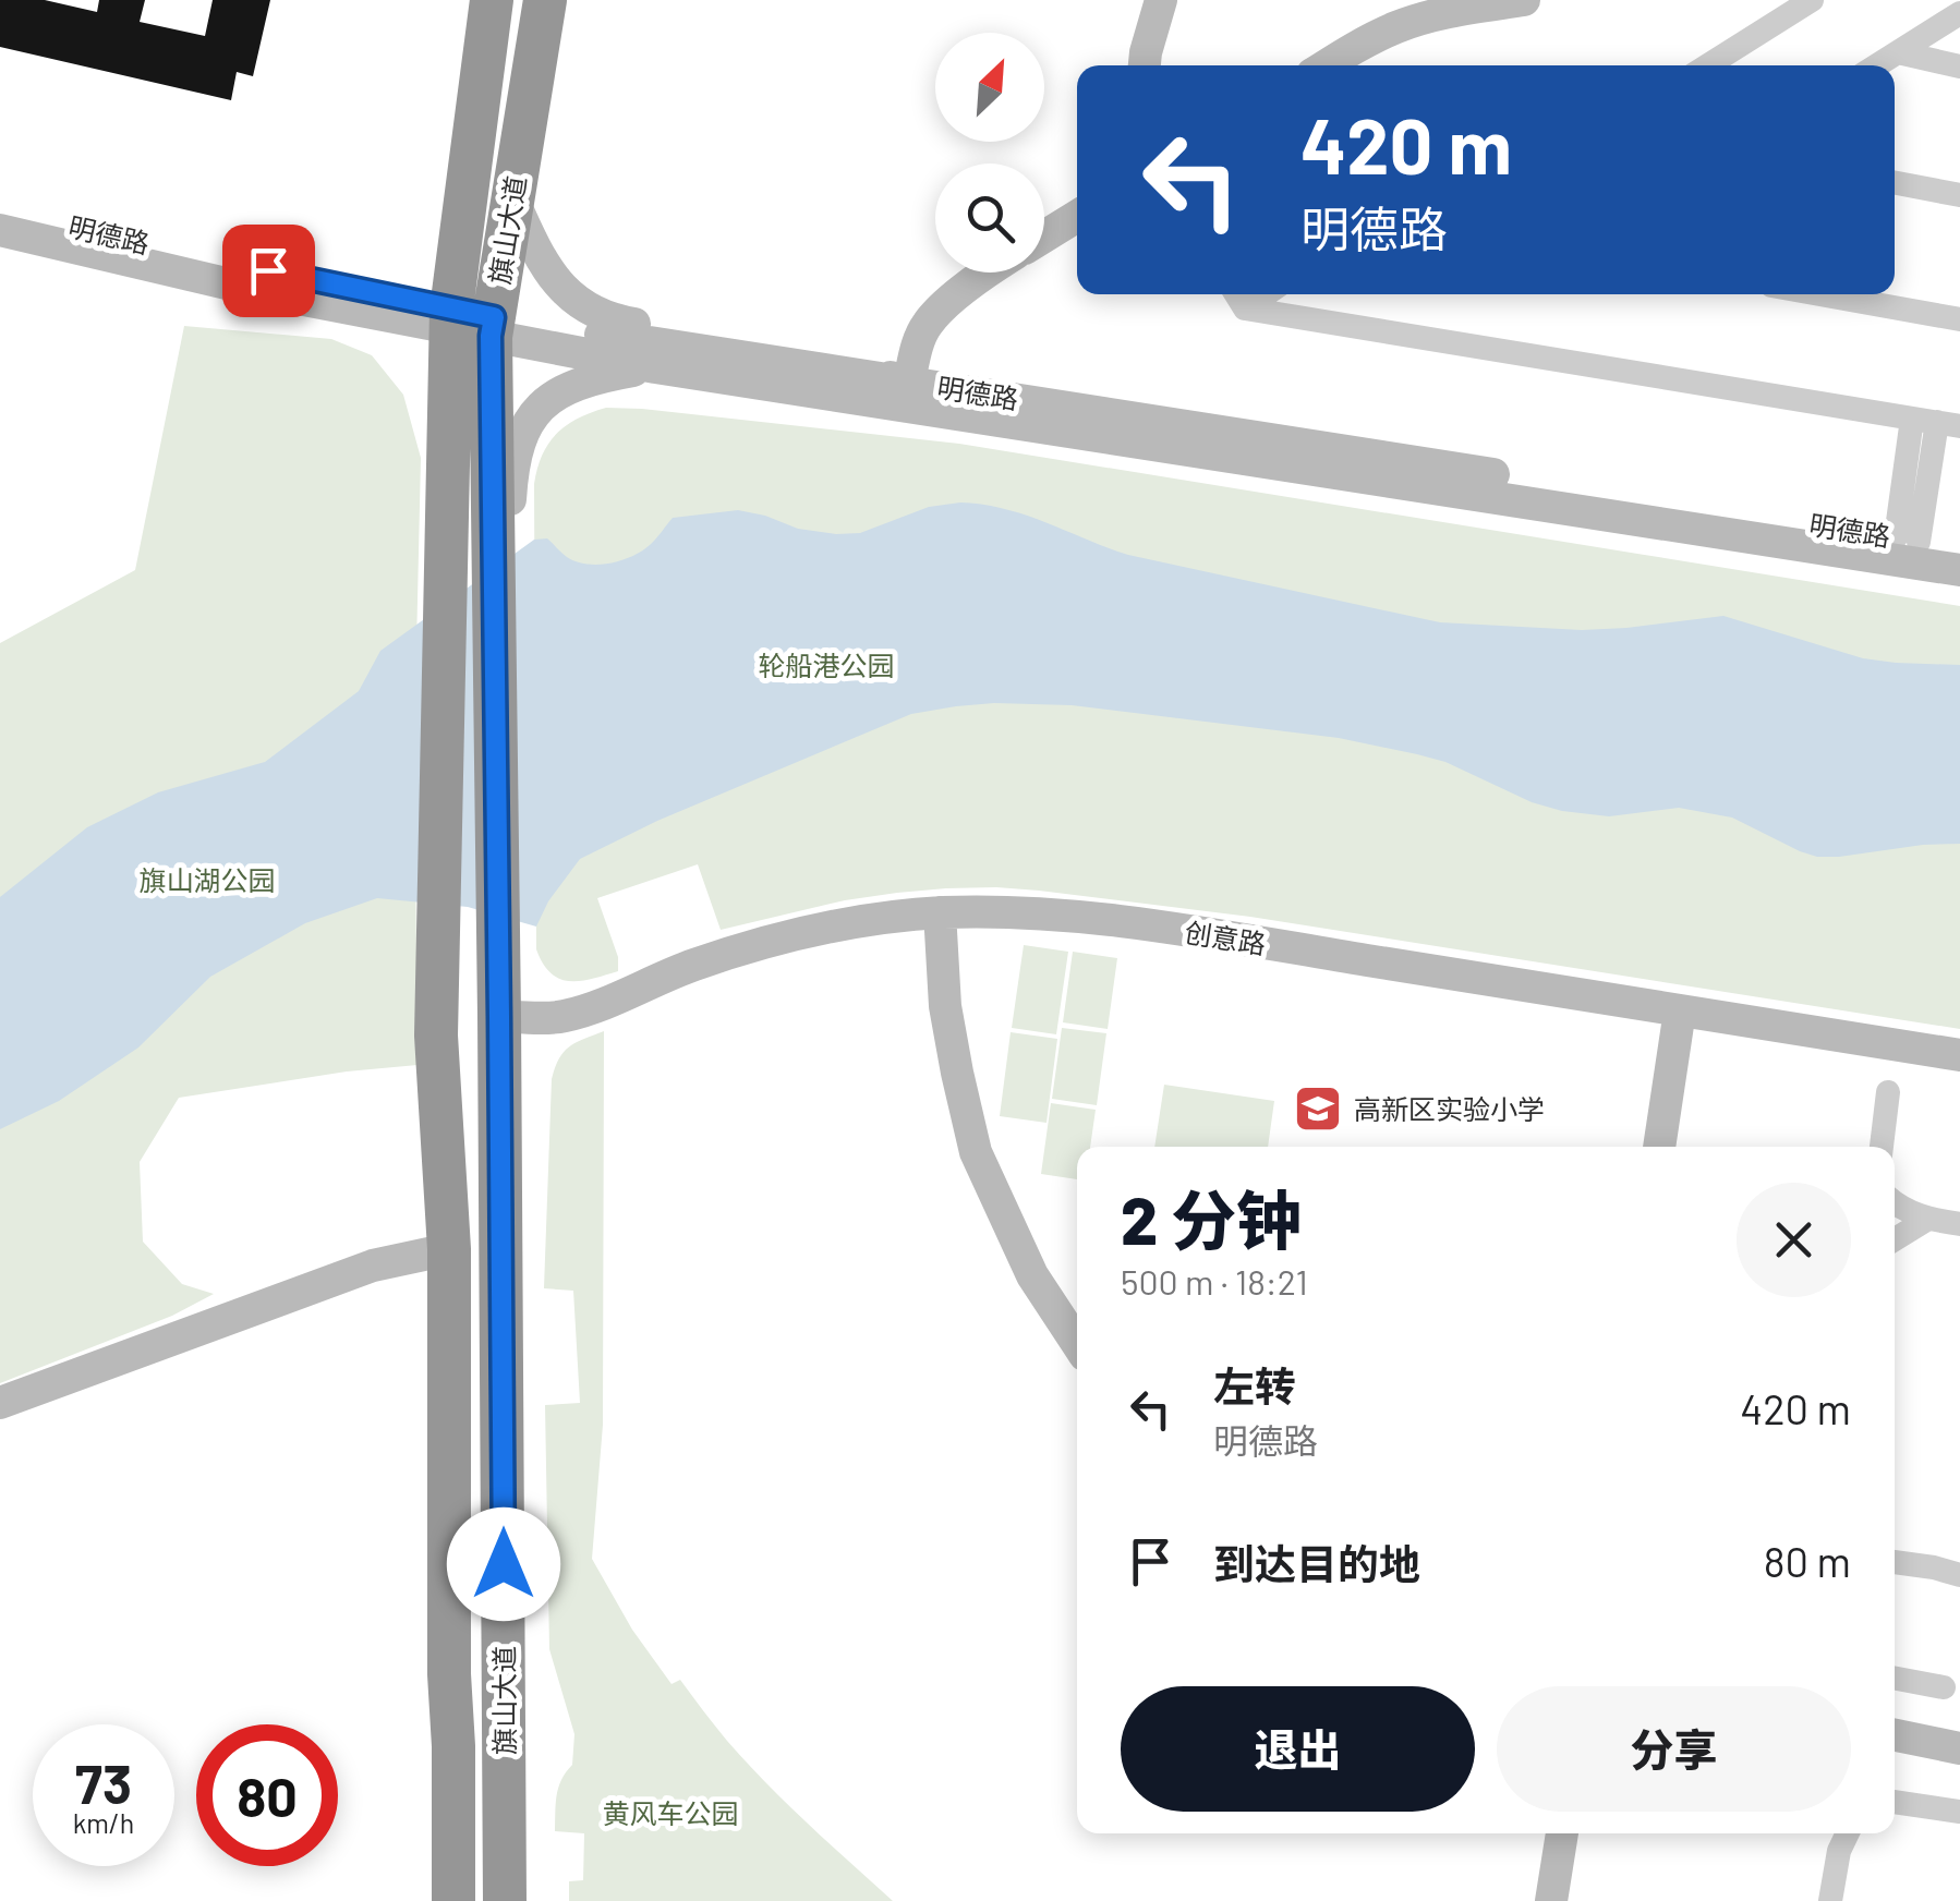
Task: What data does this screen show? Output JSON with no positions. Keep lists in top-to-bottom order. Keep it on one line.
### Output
{"streets":{"highway":["旗山大道"],"street":["明德路","创意路"]},"crossings":[["旗山大道","明德路"],["旗山大道","创意路"]],"parks":["轮船港公园","旗山湖公园","黄风车公园"],"places":{"school or university":["高新区实验小学"]},"north":"top right","page":{"turn":["420 m","明德路"],"heading":["2 分钟","500 m · 18:21"],"list":[{"name":"左转","note":"明德路","value":"420 m"},{"name":"到达目的地","value":"80 m"}],"buttons":["退出","分享"],"speed":"73 km/h","limit":"80"}}
